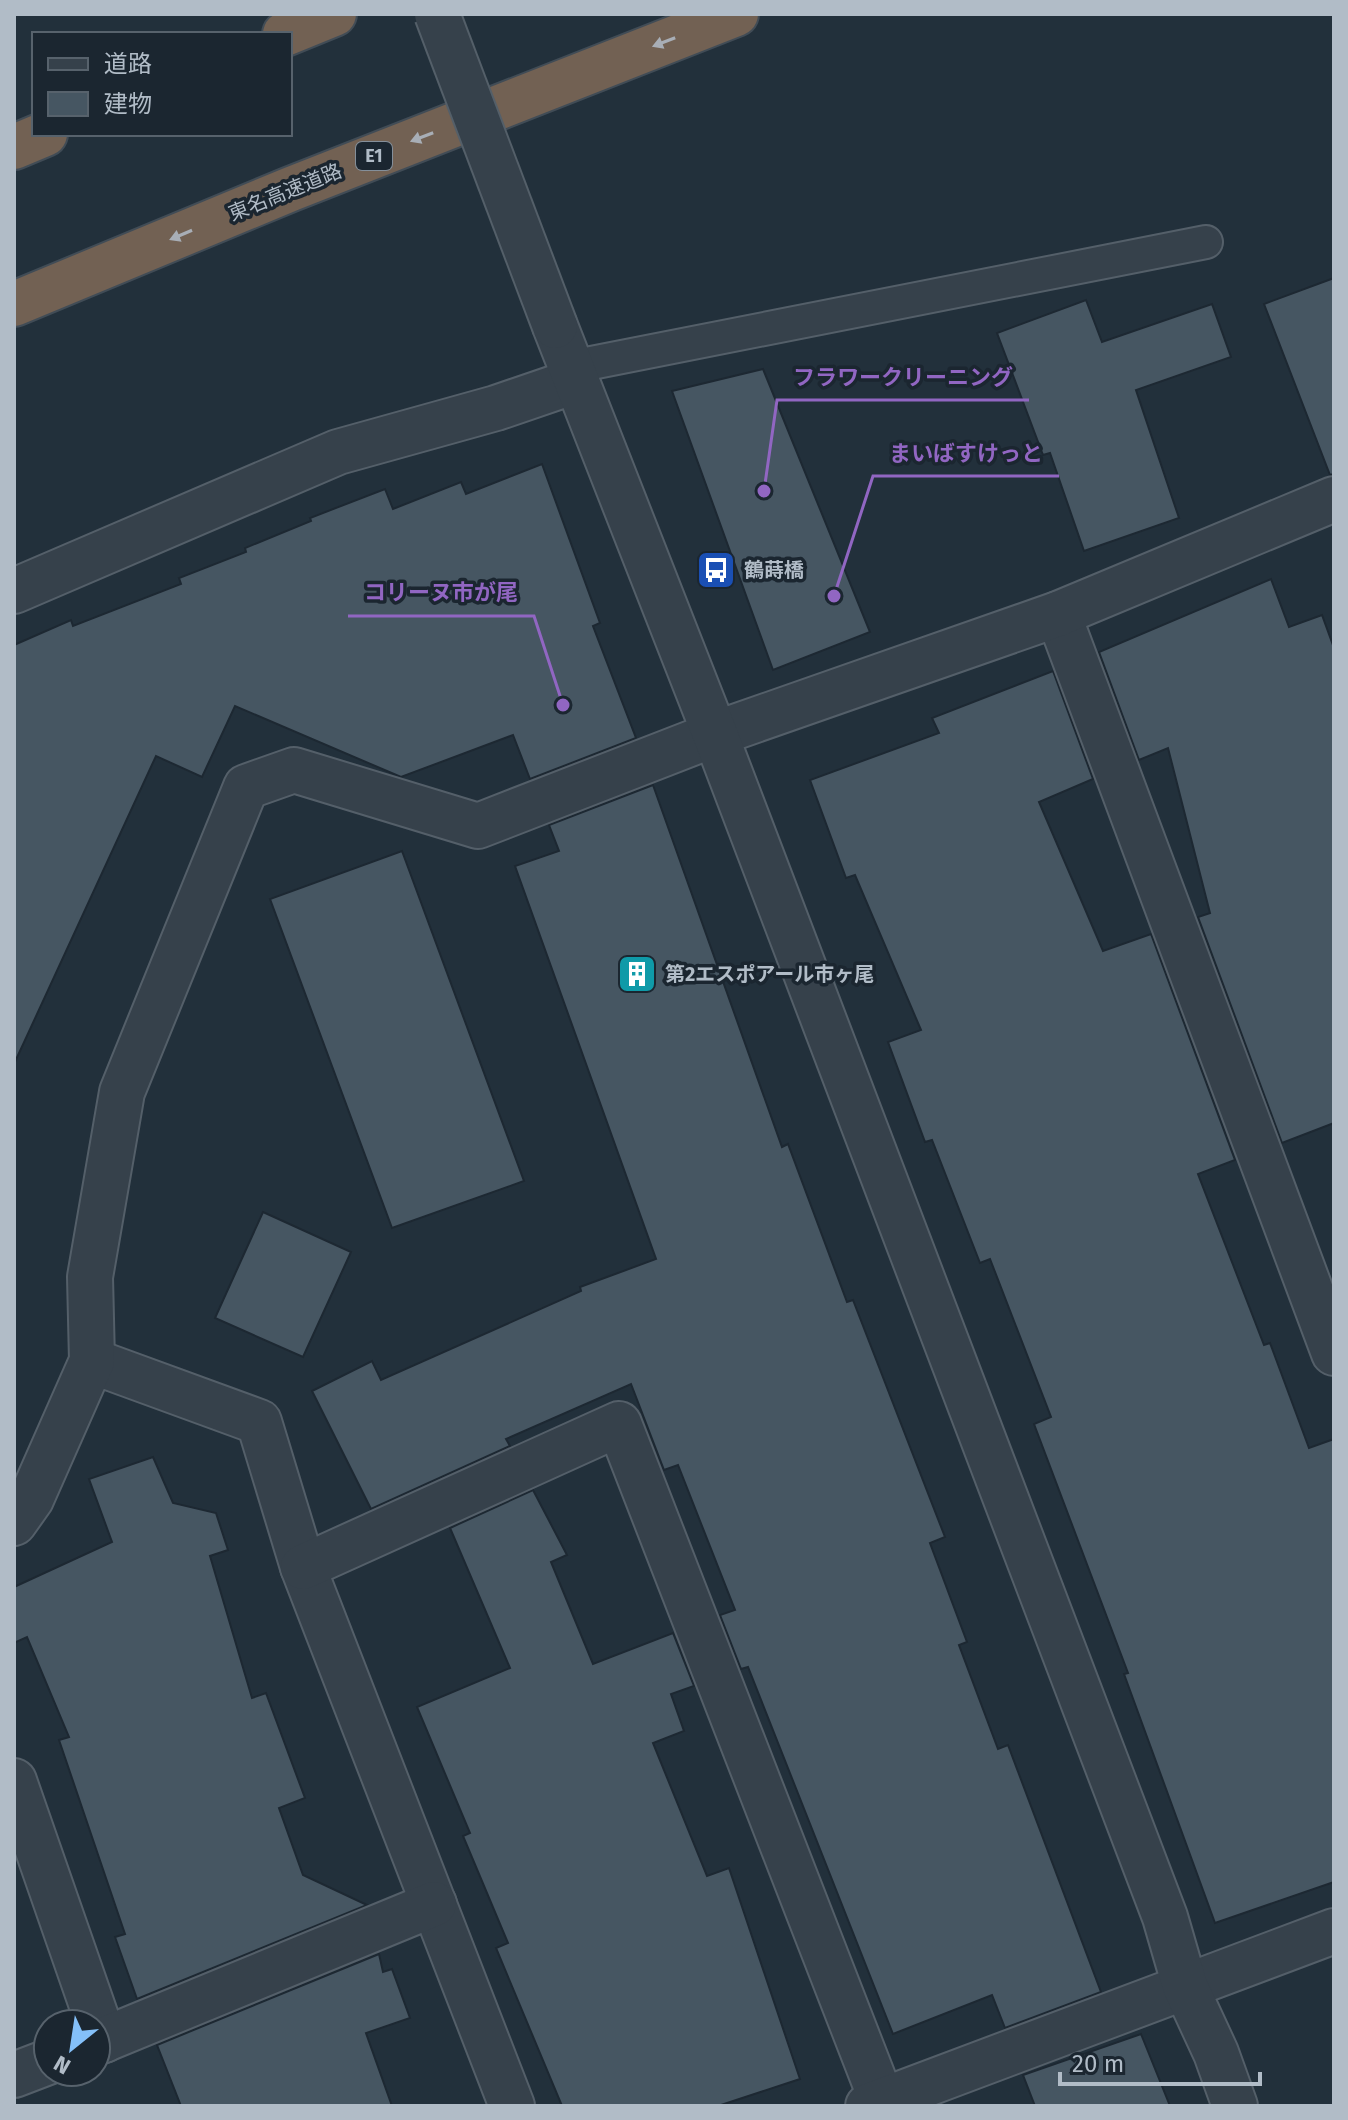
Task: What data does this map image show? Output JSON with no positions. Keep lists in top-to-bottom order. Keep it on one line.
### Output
{"streets":{"highway":["E1","東名高速道路"]},"one_way":["東名高速道路"],"places":{"other":["フラワークリーニング","まいばすけっと","コリーヌ市が尾"],"bus stop":["鶴蒔橋"],"building":["第2エスポアール市ヶ尾"]},"legend":["道路","建物"],"scale_bar":"20 m","north":"bottom left"}
